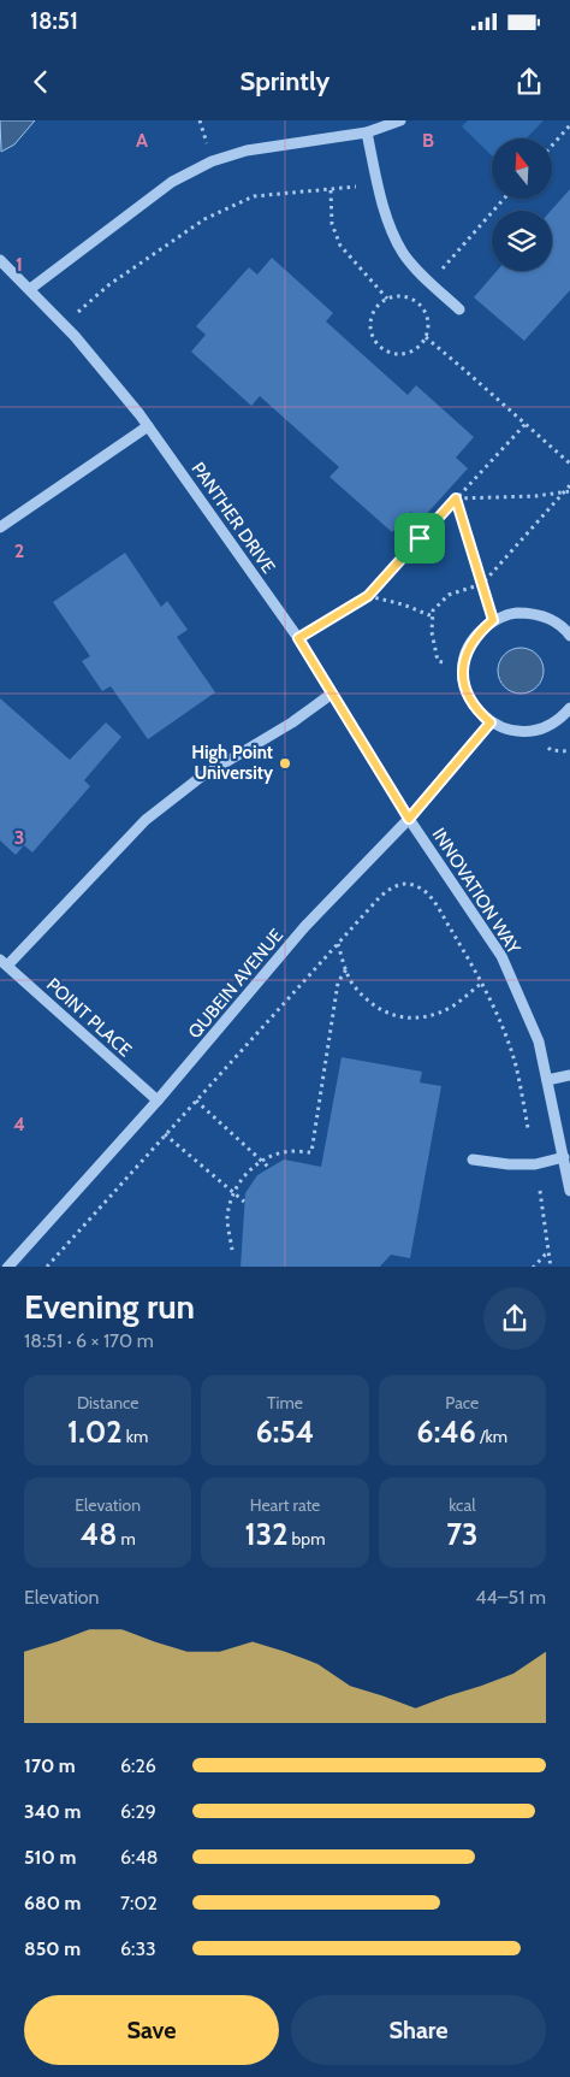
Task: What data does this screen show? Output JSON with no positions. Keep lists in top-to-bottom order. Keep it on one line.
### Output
{"streets":{"street":["PANTHER DRIVE","INNOVATION WAY","QUBEIN AVENUE","POINT PLACE"]},"crossings":[["PANTHER DRIVE","INNOVATION WAY"],["PANTHER DRIVE","QUBEIN AVENUE"],["INNOVATION WAY","QUBEIN AVENUE"],["QUBEIN AVENUE","POINT PLACE"]],"places":["High Point University"],"north":"top","page":{"status":"18:51","header":"Sprintly","heading":["Evening run","18:51 · 6 × 170 m"],"stats":[["Distance","1.02 km"],["Time","6:54"],["Pace","6:46 /km"],["Elevation","48 m"],["Heart rate","132 bpm"],["kcal","73"]],"chart":["Elevation","44–51 m"],"list":[{"name":"170 m","note":"6:26"},{"name":"340 m","note":"6:29"},{"name":"510 m","note":"6:48"},{"name":"680 m","note":"7:02"},{"name":"850 m","note":"6:33"}],"buttons":["Save","Share"]},"grid":{"columns":["A","B"],"rows":["1","2","3","4"]}}
